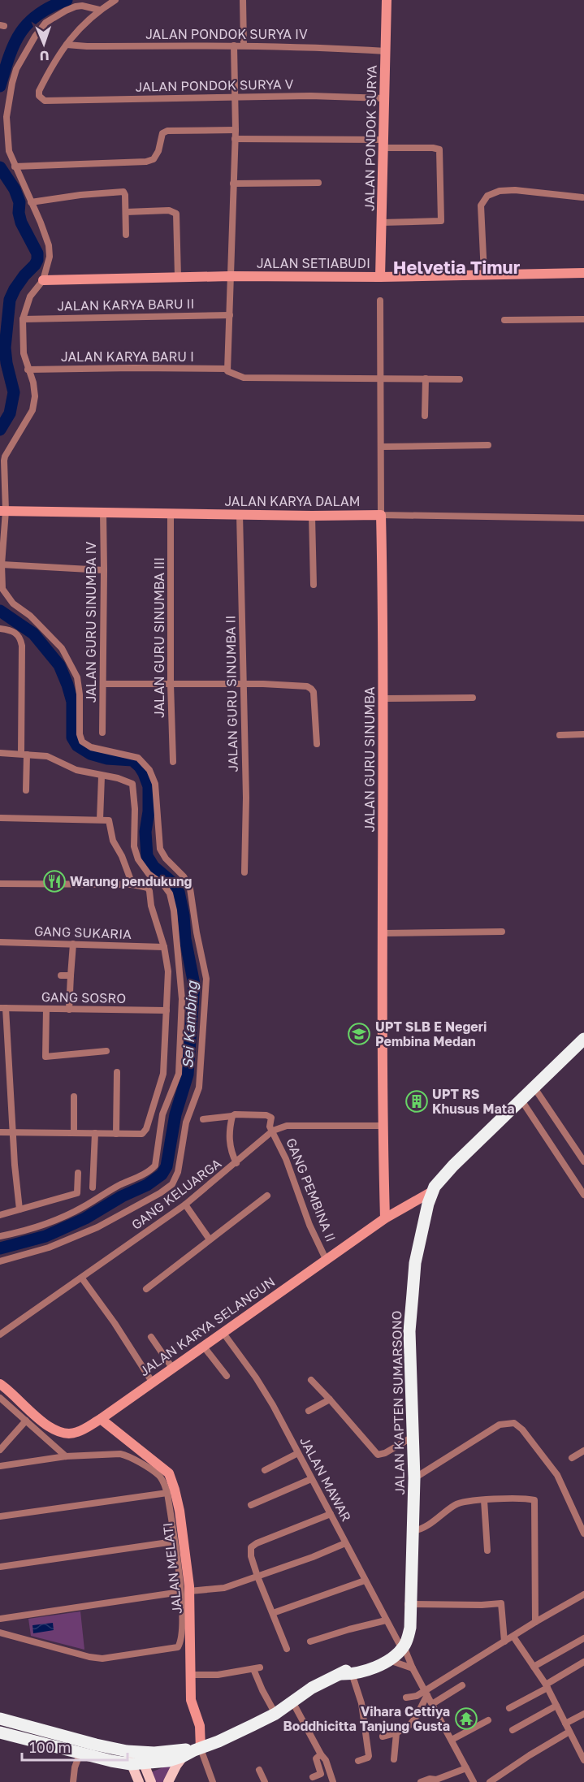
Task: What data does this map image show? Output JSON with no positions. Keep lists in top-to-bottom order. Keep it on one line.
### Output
{"streets":{"highway":["JALAN KAPTEN SUMARSONO"],"street":["JALAN PONDOK SURYA IV","JALAN PONDOK SURYA V","JALAN PONDOK SURYA","JALAN SETIABUDI","JALAN KARYA BARU II","JALAN KARYA BARU I","JALAN KARYA DALAM","JALAN GURU SINUMBA IV","JALAN GURU SINUMBA III","JALAN GURU SINUMBA II","JALAN GURU SINUMBA","GANG SUKARIA","GANG SOSRO","GANG PEMBINA II","GANG KELUARGA","JALAN KARYA SELANGUN","JALAN MAWAR","JALAN MELATI"]},"crossings":[["JALAN PONDOK SURYA IV","JALAN PONDOK SURYA V"],["JALAN PONDOK SURYA IV","JALAN PONDOK SURYA"],["JALAN PONDOK SURYA V","JALAN PONDOK SURYA"],["JALAN PONDOK SURYA","JALAN SETIABUDI"],["JALAN KARYA DALAM","JALAN GURU SINUMBA IV"],["JALAN KARYA DALAM","JALAN GURU SINUMBA III"],["JALAN KARYA DALAM","JALAN GURU SINUMBA II"],["JALAN KARYA DALAM","JALAN GURU SINUMBA"],["JALAN GURU SINUMBA","GANG KELUARGA"],["JALAN GURU SINUMBA","JALAN KARYA SELANGUN"],["GANG PEMBINA II","GANG KELUARGA"],["GANG PEMBINA II","JALAN KARYA SELANGUN"],["JALAN KARYA SELANGUN","JALAN KAPTEN SUMARSONO"],["JALAN KARYA SELANGUN","JALAN MAWAR"],["JALAN KARYA SELANGUN","JALAN MELATI"],["JALAN KAPTEN SUMARSONO","JALAN MAWAR"],["JALAN KAPTEN SUMARSONO","JALAN MELATI"]],"districts":["Helvetia Timur"],"water":["Sei Kambing"],"places":{"restaurant":["Warung pendukung"],"school or university":["UPT SLB E Negeri Pembina Medan"],"building":["UPT RS Khusus Mata"],"temple":["Vihara Cettiya Boddhicitta Tanjung Gusta"]},"scale_bar":"100 m","north":"bottom"}
